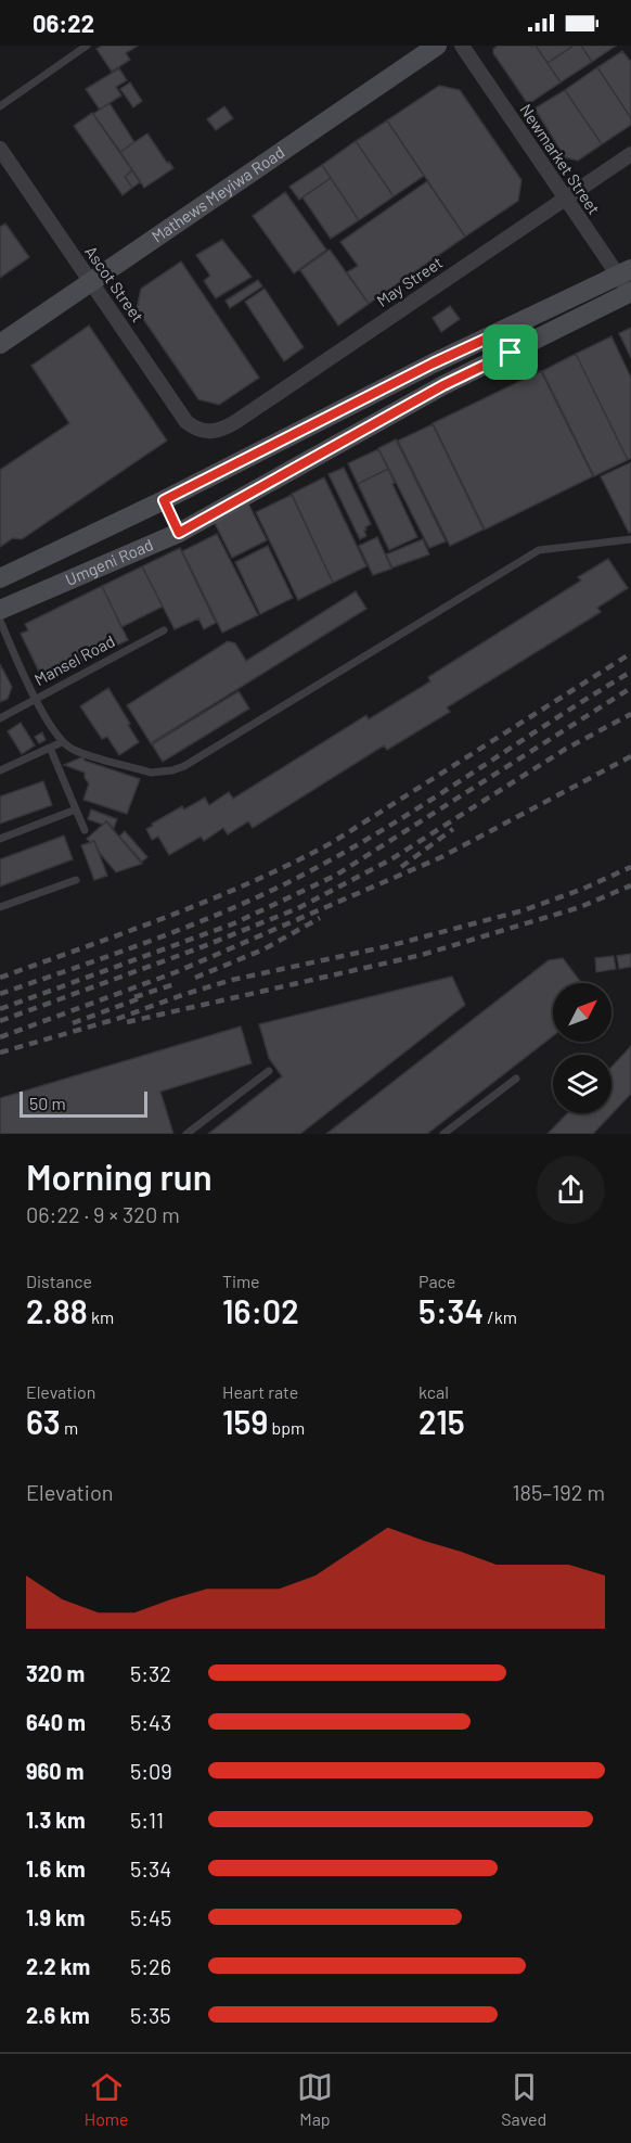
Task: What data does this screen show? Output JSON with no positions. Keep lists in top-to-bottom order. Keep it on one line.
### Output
{"streets":{"main road":["Mathews Meyiwa Road","Umgeni Road"],"street":["Newmarket Street","May Street","Ascot Street"],"lane":["Mansel Road"]},"crossings":[["Newmarket Street","May Street"],["Newmarket Street","Umgeni Road"],["Mathews Meyiwa Road","Ascot Street"],["May Street","Ascot Street"]],"scale_bar":"50 m","north":"top right","page":{"status":"06:22","scale":"50 m","heading":["Morning run","06:22 · 9 × 320 m"],"stats":[["Distance","2.88 km"],["Time","16:02"],["Pace","5:34 /km"],["Elevation","63 m"],["Heart rate","159 bpm"],["kcal","215"]],"chart":["Elevation","185–192 m"],"list":[{"name":"320 m","note":"5:32"},{"name":"640 m","note":"5:43"},{"name":"960 m","note":"5:09"},{"name":"1.3 km","note":"5:11"},{"name":"1.6 km","note":"5:34"},{"name":"1.9 km","note":"5:45"},{"name":"2.2 km","note":"5:26"},{"name":"2.6 km","note":"5:35"}],"tabs":["Home","Map","Saved"]}}
